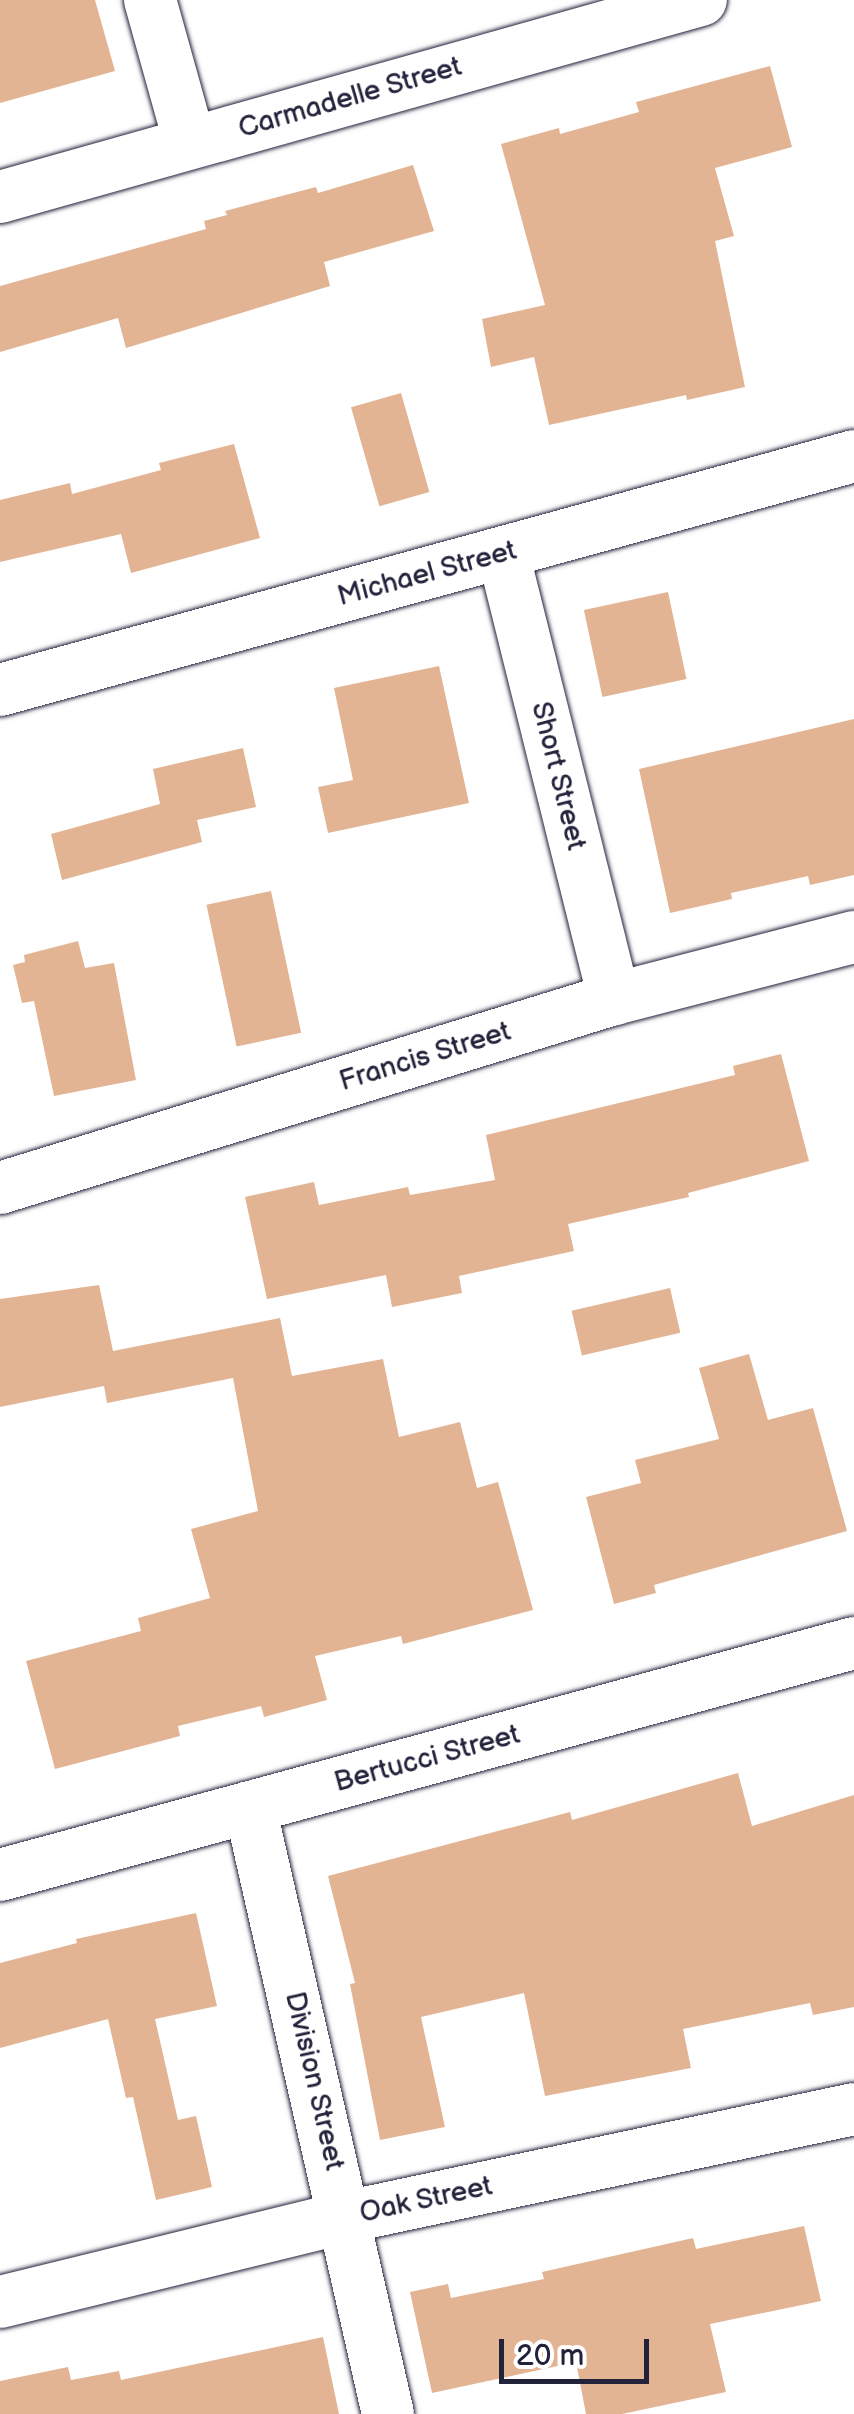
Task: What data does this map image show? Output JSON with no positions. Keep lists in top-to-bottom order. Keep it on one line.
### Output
{"streets":{"street":["Carmadelle Street","Michael Street","Short Street","Francis Street","Bertucci Street","Division Street","Oak Street"]},"crossings":[["Michael Street","Short Street"],["Short Street","Francis Street"],["Bertucci Street","Division Street"],["Division Street","Oak Street"]],"scale_bar":"20 m"}
